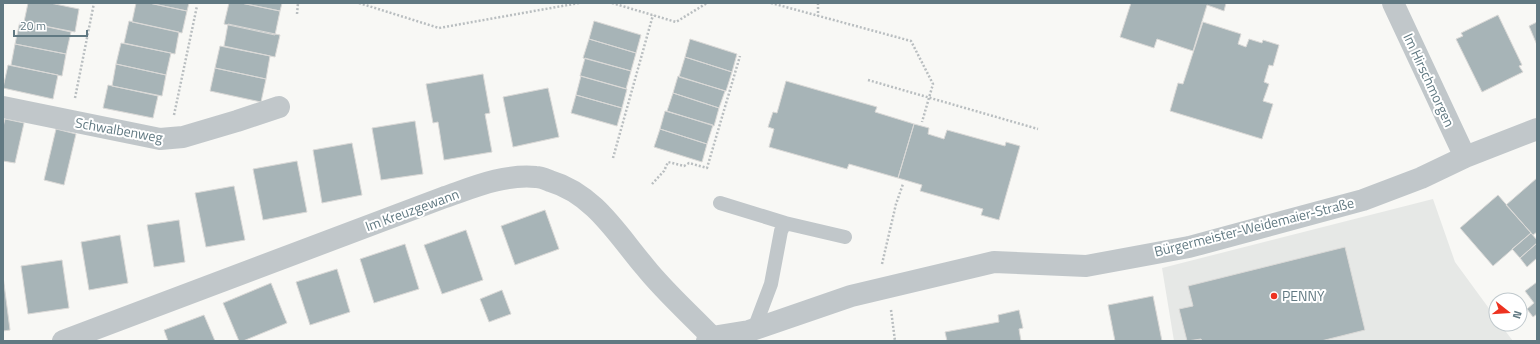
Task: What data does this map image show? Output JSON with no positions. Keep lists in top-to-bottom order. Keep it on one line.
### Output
{"streets":{"street":["Im Hirschmorgen","Schwalbenweg","Im Kreuzgewann","Bürgermeister-Weidemaier-Straße"]},"crossings":[["Im Hirschmorgen","Bürgermeister-Weidemaier-Straße"],["Im Kreuzgewann","Bürgermeister-Weidemaier-Straße"]],"places":["PENNY"],"scale_bar":"20 m","north":"right"}
